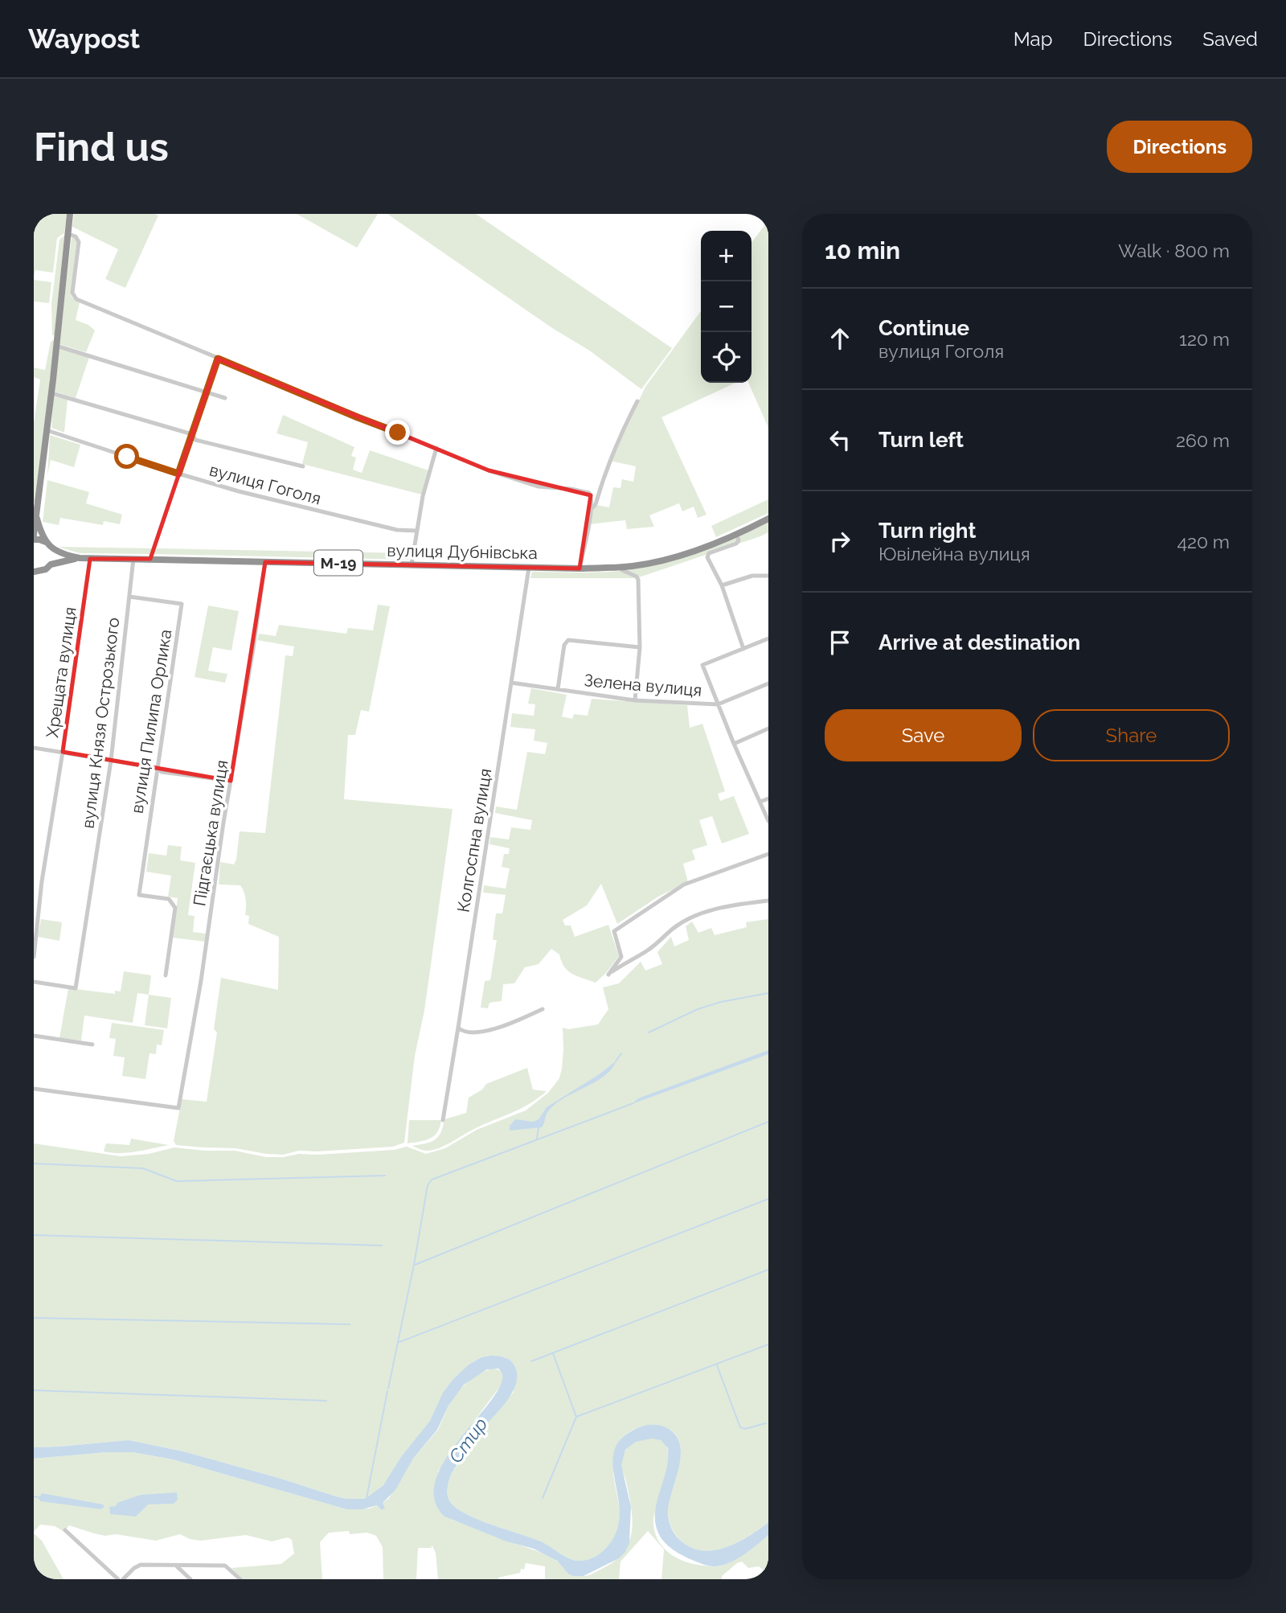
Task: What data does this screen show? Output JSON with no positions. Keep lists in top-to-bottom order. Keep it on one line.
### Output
{"streets":{"highway":["вулиця Дубнівська","М-19"],"street":["вулиця Гоголя","Хрещата вулиця","Зелена вулиця","вулиця Пилипа Орлика","вулиця Князя Острозького","Підгаєцька вулиця","Колгоспна вулиця"]},"crossings":[["вулиця Дубнівська","М-19"],["вулиця Дубнівська","Хрещата вулиця"],["вулиця Дубнівська","вулиця Князя Острозького"],["вулиця Дубнівська","Підгаєцька вулиця"],["вулиця Дубнівська","Колгоспна вулиця"],["Зелена вулиця","Колгоспна вулиця"],["вулиця Пилипа Орлика","вулиця Князя Острозького"]],"water":["Стир"],"page":{"header":"Waypost","nav":["Map","Directions","Saved"],"buttons":["Directions",["Save","Share"]],"title":"Find us","heading":["10 min","Walk · 800 m"],"map_buttons":["+","−"],"list":[["Continue","вулиця Гоголя","120 m"],["Turn left","260 m"],["Turn right","Ювілейна вулиця","420 m"],"Arrive at destination"]}}
